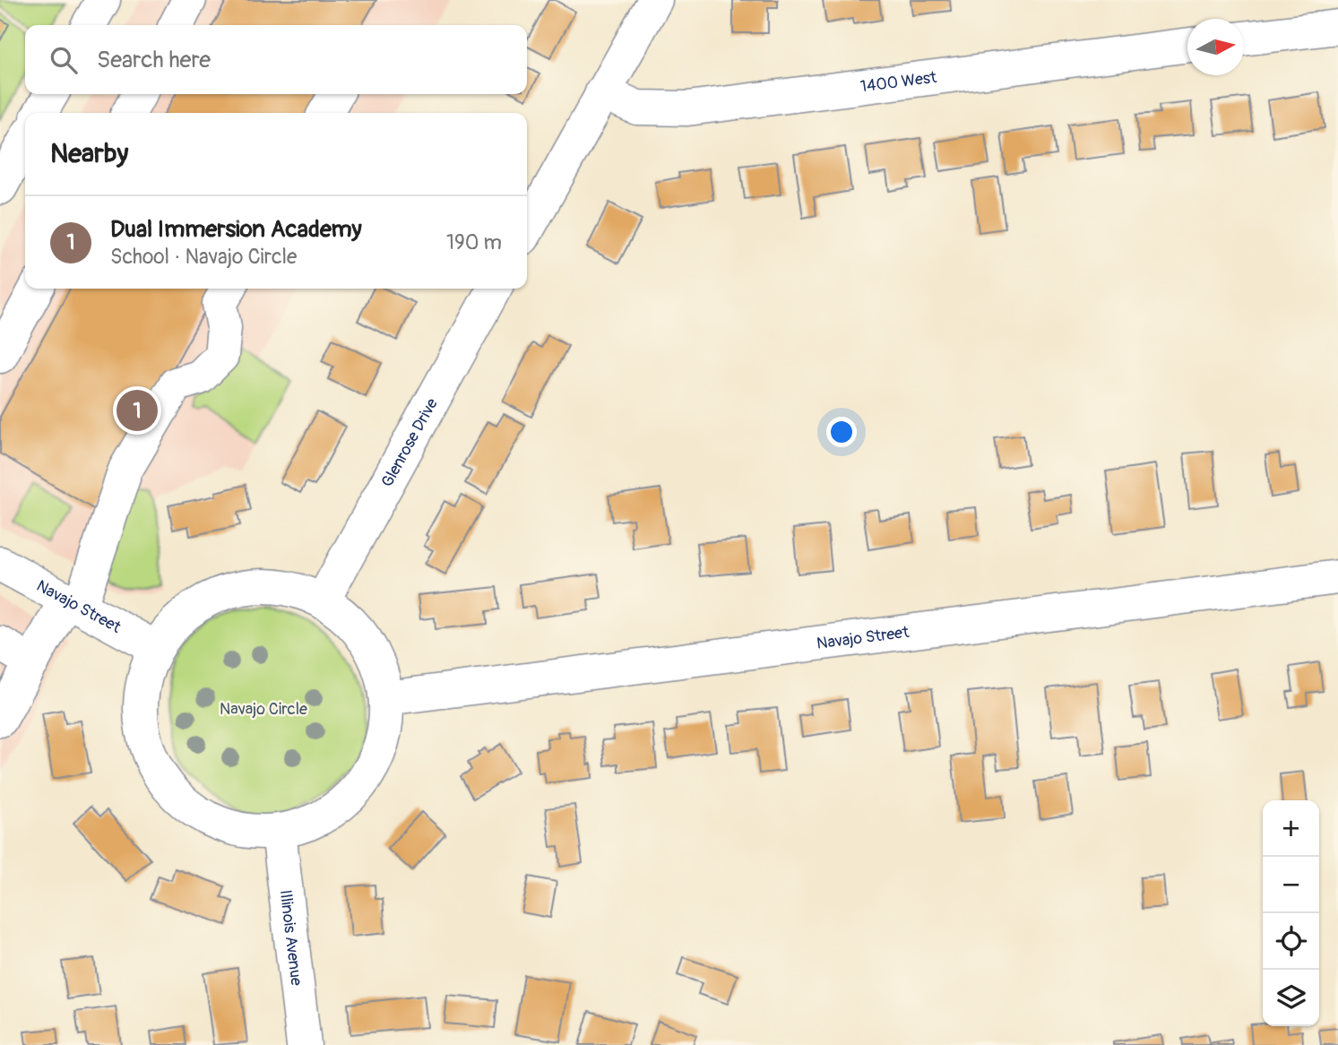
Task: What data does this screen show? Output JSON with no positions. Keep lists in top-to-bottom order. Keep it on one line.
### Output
{"streets":{"street":["1400 West","Glenrose Drive","Navajo Street","Illinois Avenue"]},"parks":["Navajo Circle"],"north":"right","page":{"search":"Search here","heading":"Nearby","list":[{"mark":"1","name":"Dual Immersion Academy","note":"School · Navajo Circle","value":"190 m"}],"pins":"1","map_buttons":["+","−"]}}
